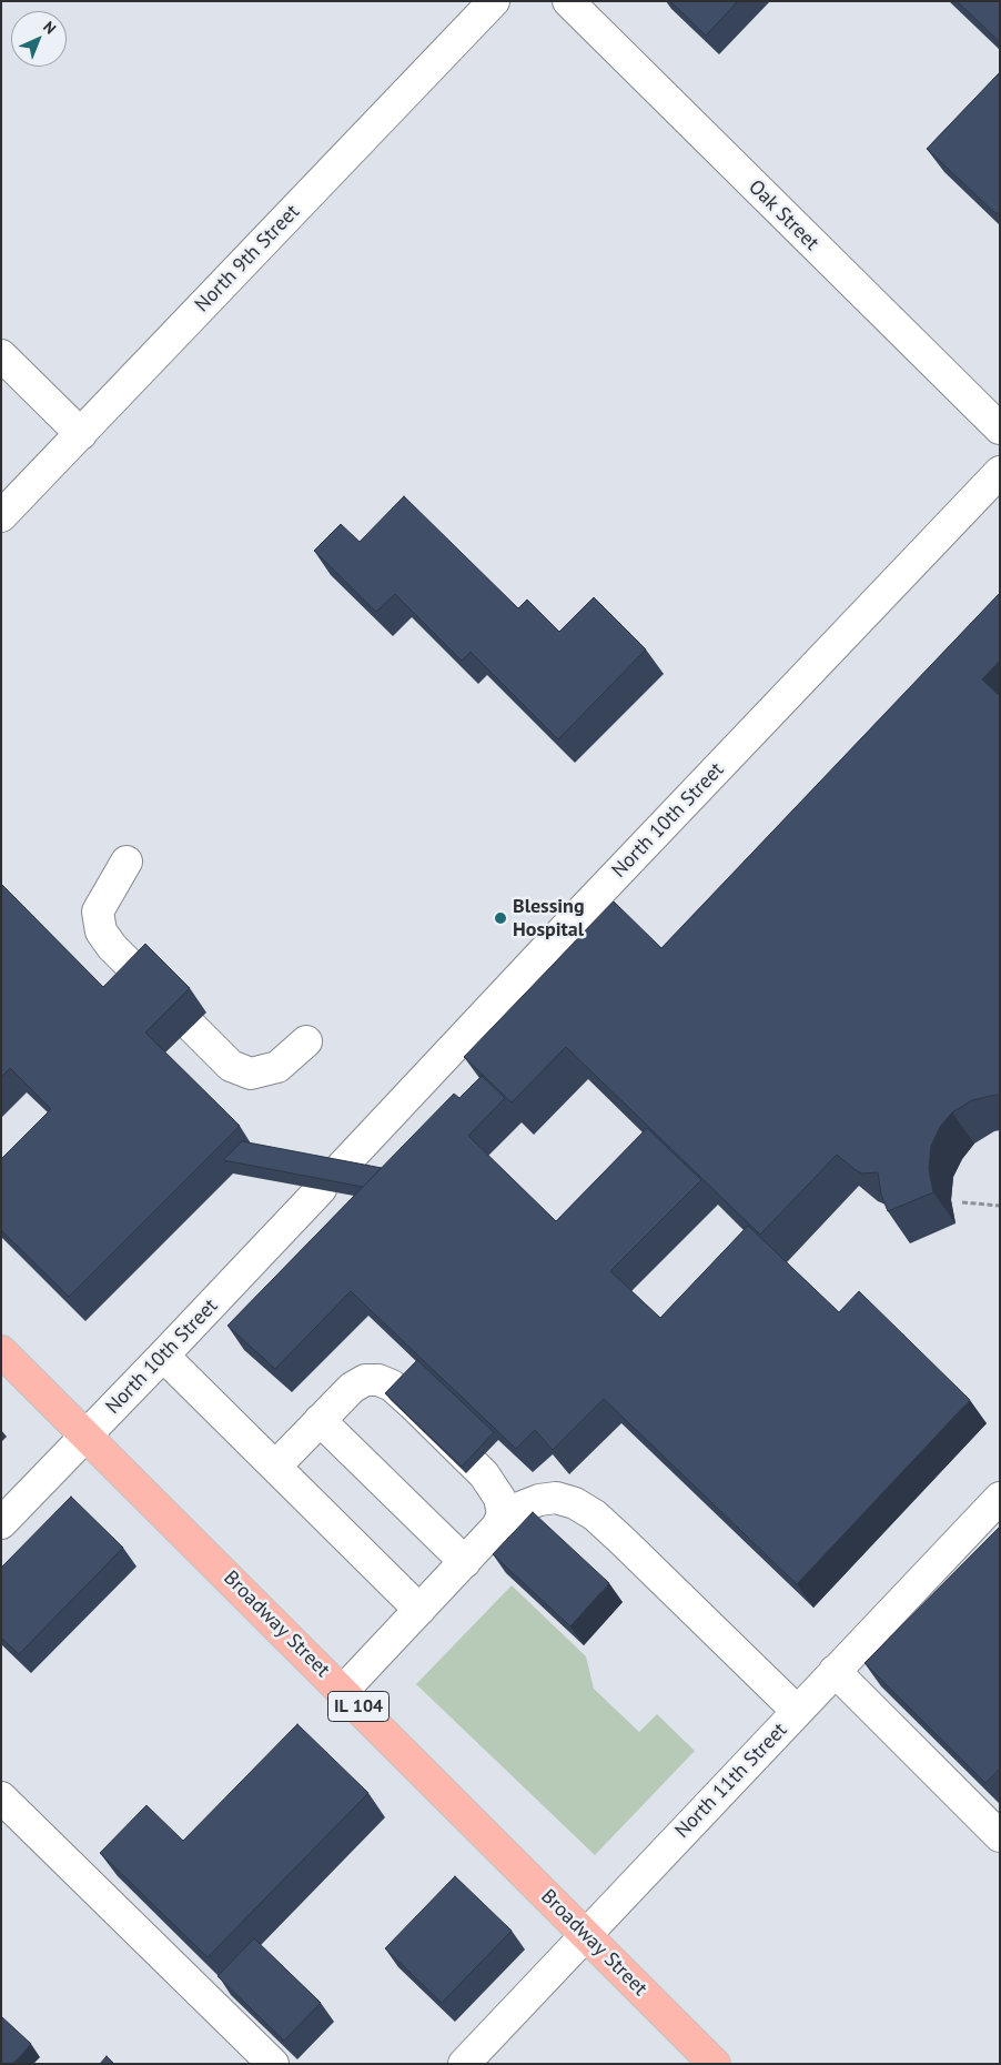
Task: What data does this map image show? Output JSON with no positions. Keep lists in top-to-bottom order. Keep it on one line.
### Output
{"streets":{"main road":["Broadway Street","IL 104"],"street":["Oak Street","North 9th Street","North 10th Street","North 11th Street"]},"crossings":[["North 10th Street","Broadway Street"],["Broadway Street","North 11th Street"]],"places":["Blessing Hospital"],"north":"top right"}
